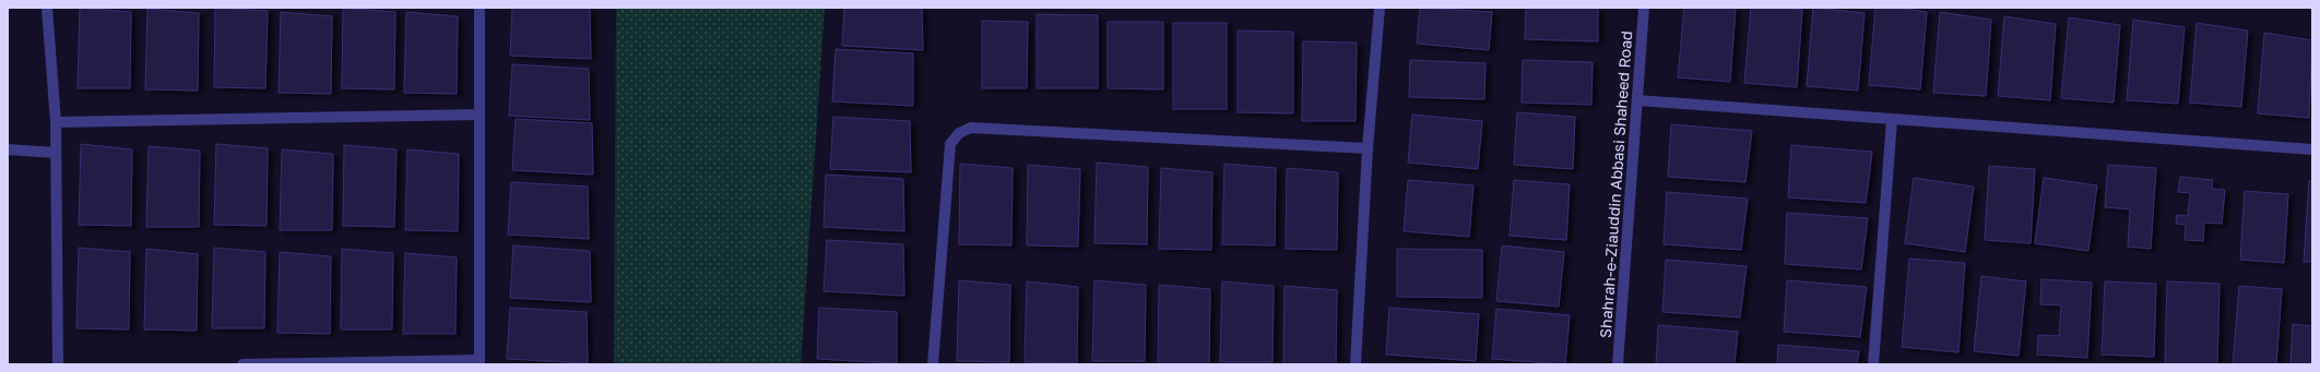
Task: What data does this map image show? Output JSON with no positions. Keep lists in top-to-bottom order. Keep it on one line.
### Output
{"streets":{"street":["Shahrah-e-Ziauddin Abbasi Shaheed Road"]}}
